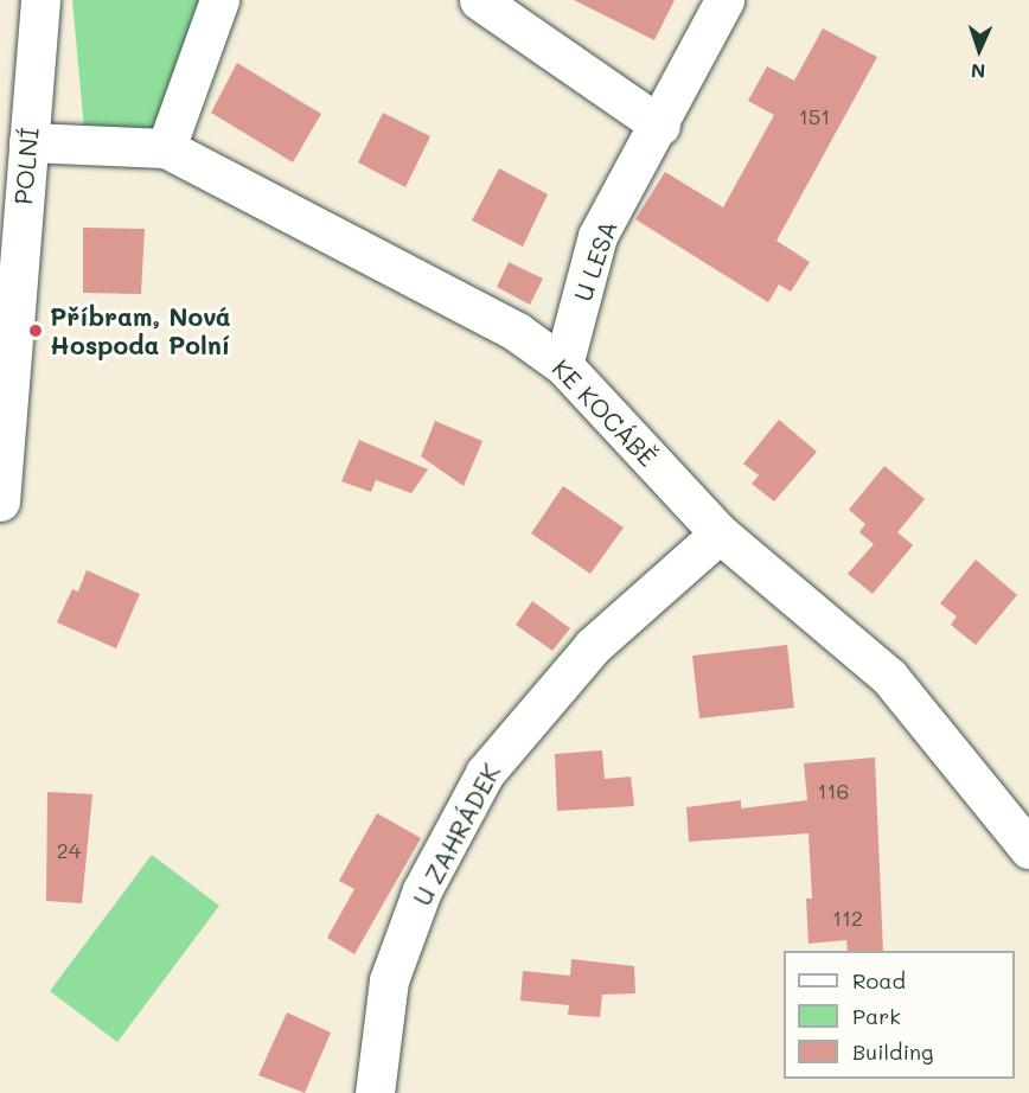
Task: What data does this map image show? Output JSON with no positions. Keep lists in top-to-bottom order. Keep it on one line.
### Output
{"streets":{"street":["POLNÍ","U LESA","KE KOCÁBĚ","U ZAHRÁDEK"]},"crossings":[["POLNÍ","KE KOCÁBĚ"],["U LESA","KE KOCÁBĚ"],["KE KOCÁBĚ","U ZAHRÁDEK"]],"places":["Příbram, Nová Hospoda Polní"],"house_numbers":["151","116","24","112"],"legend":["Road","Park","Building"],"north":"bottom"}
